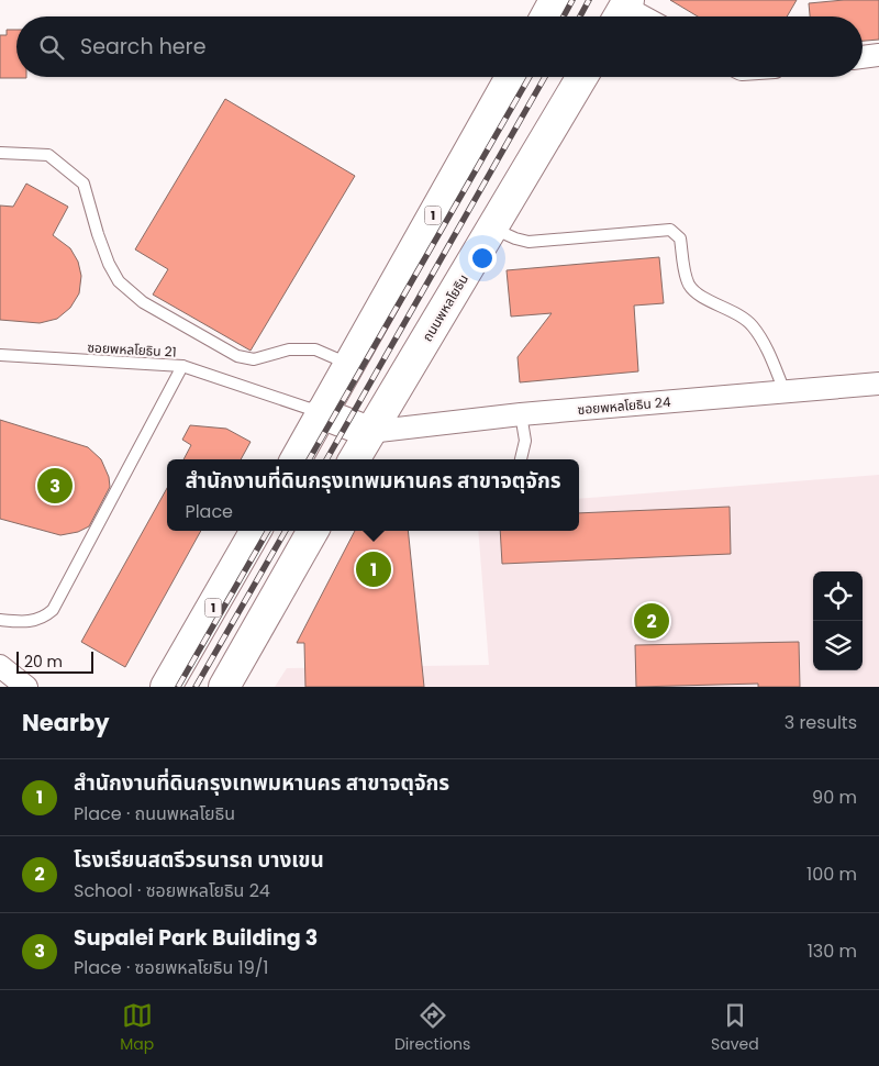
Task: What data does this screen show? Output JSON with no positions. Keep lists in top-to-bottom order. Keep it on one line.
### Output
{"streets":{"main road":["1","ถนนพหลโยธิน"],"street":["ซอยพหลโยธิน 24"],"lane":["ซอยพหลโยธิน 21"]},"crossings":[["ถนนพหลโยธิน","ซอยพหลโยธิน 24"]],"scale_bar":"20 m","page":{"search":"Search here","popup":["สำนักงานที่ดินกรุงเทพมหานคร สาขาจตุจักร","Place"],"pins":["3","1","2"],"scale":"20 m","heading":["Nearby","3 results"],"list":[{"mark":"1","name":"สำนักงานที่ดินกรุงเทพมหานคร สาขาจตุจักร","note":"Place · ถนนพหลโยธิน","value":"90 m"},{"mark":"2","name":"โรงเรียนสตรีวรนารถ บางเขน","note":"School · ซอยพหลโยธิน 24","value":"100 m"},{"mark":"3","name":"Supalei Park Building 3","note":"Place · ซอยพหลโยธิน 19/1","value":"130 m"}],"nav":["Map","Directions","Saved"]}}
